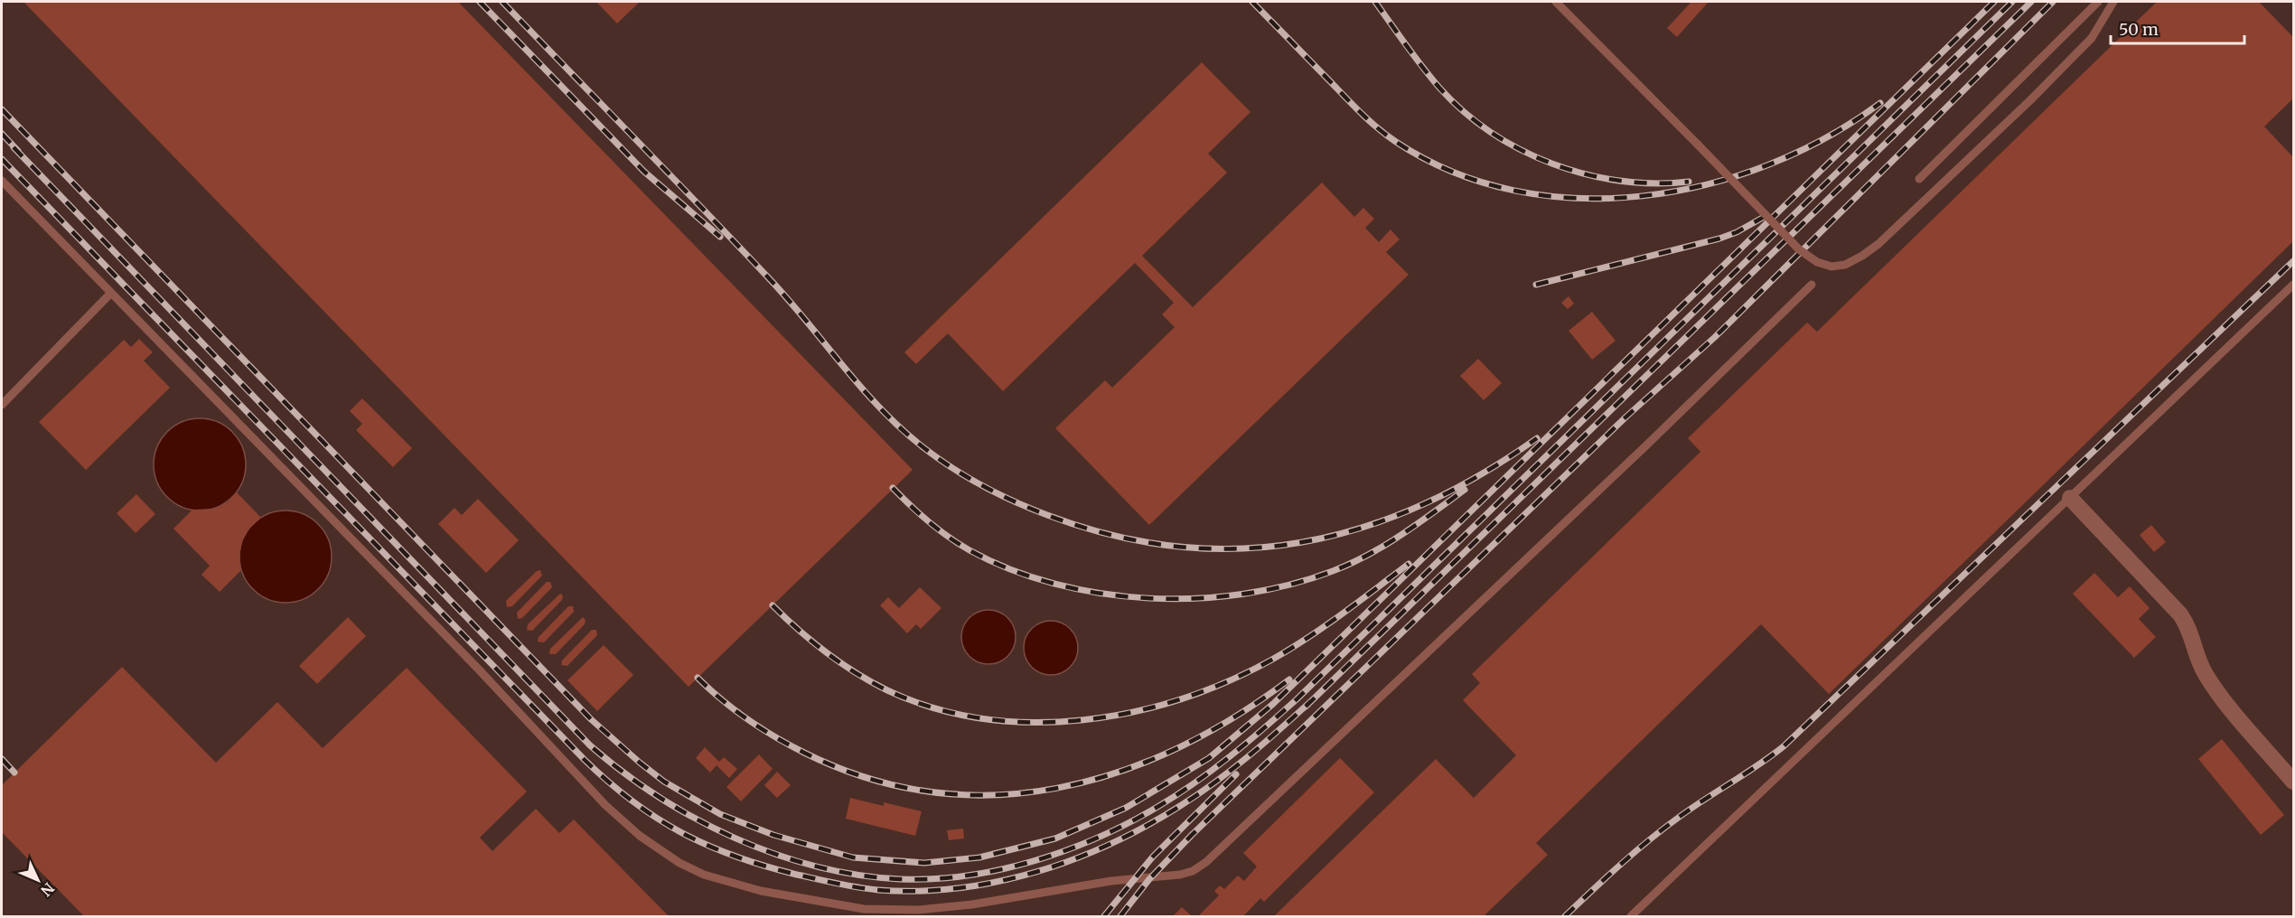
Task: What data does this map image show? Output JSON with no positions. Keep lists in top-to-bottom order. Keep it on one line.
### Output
{"scale_bar":"50 m","north":"bottom right"}
